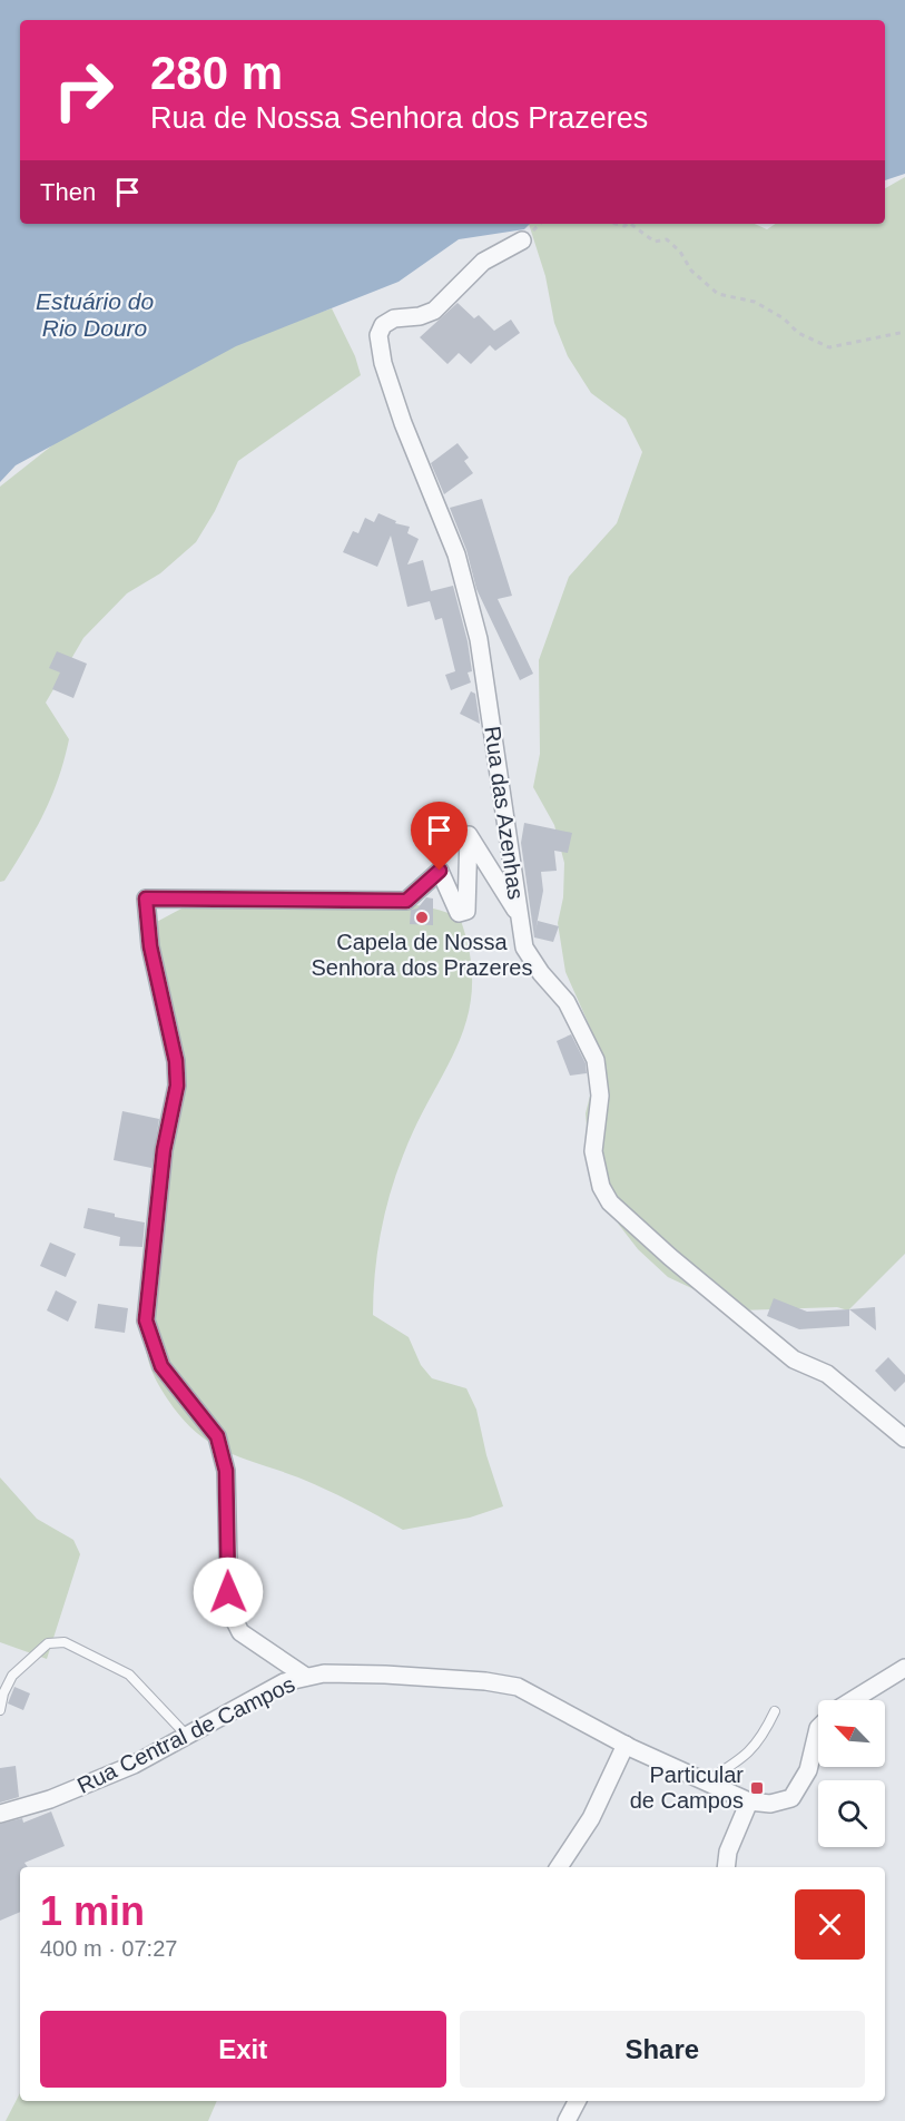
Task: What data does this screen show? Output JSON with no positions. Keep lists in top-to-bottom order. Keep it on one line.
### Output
{"streets":{"street":["Rua das Azenhas","Rua Central de Campos"]},"water":["Estuário do Rio Douro"],"places":{"other":["Capela de Nossa Senhora dos Prazeres"],"transit":["Particular de Campos"]},"north":"top left","page":{"turn":["280 m","Rua de Nossa Senhora dos Prazeres"],"then":"Then","heading":["1 min","400 m · 07:27"],"buttons":["Exit","Share"]}}
